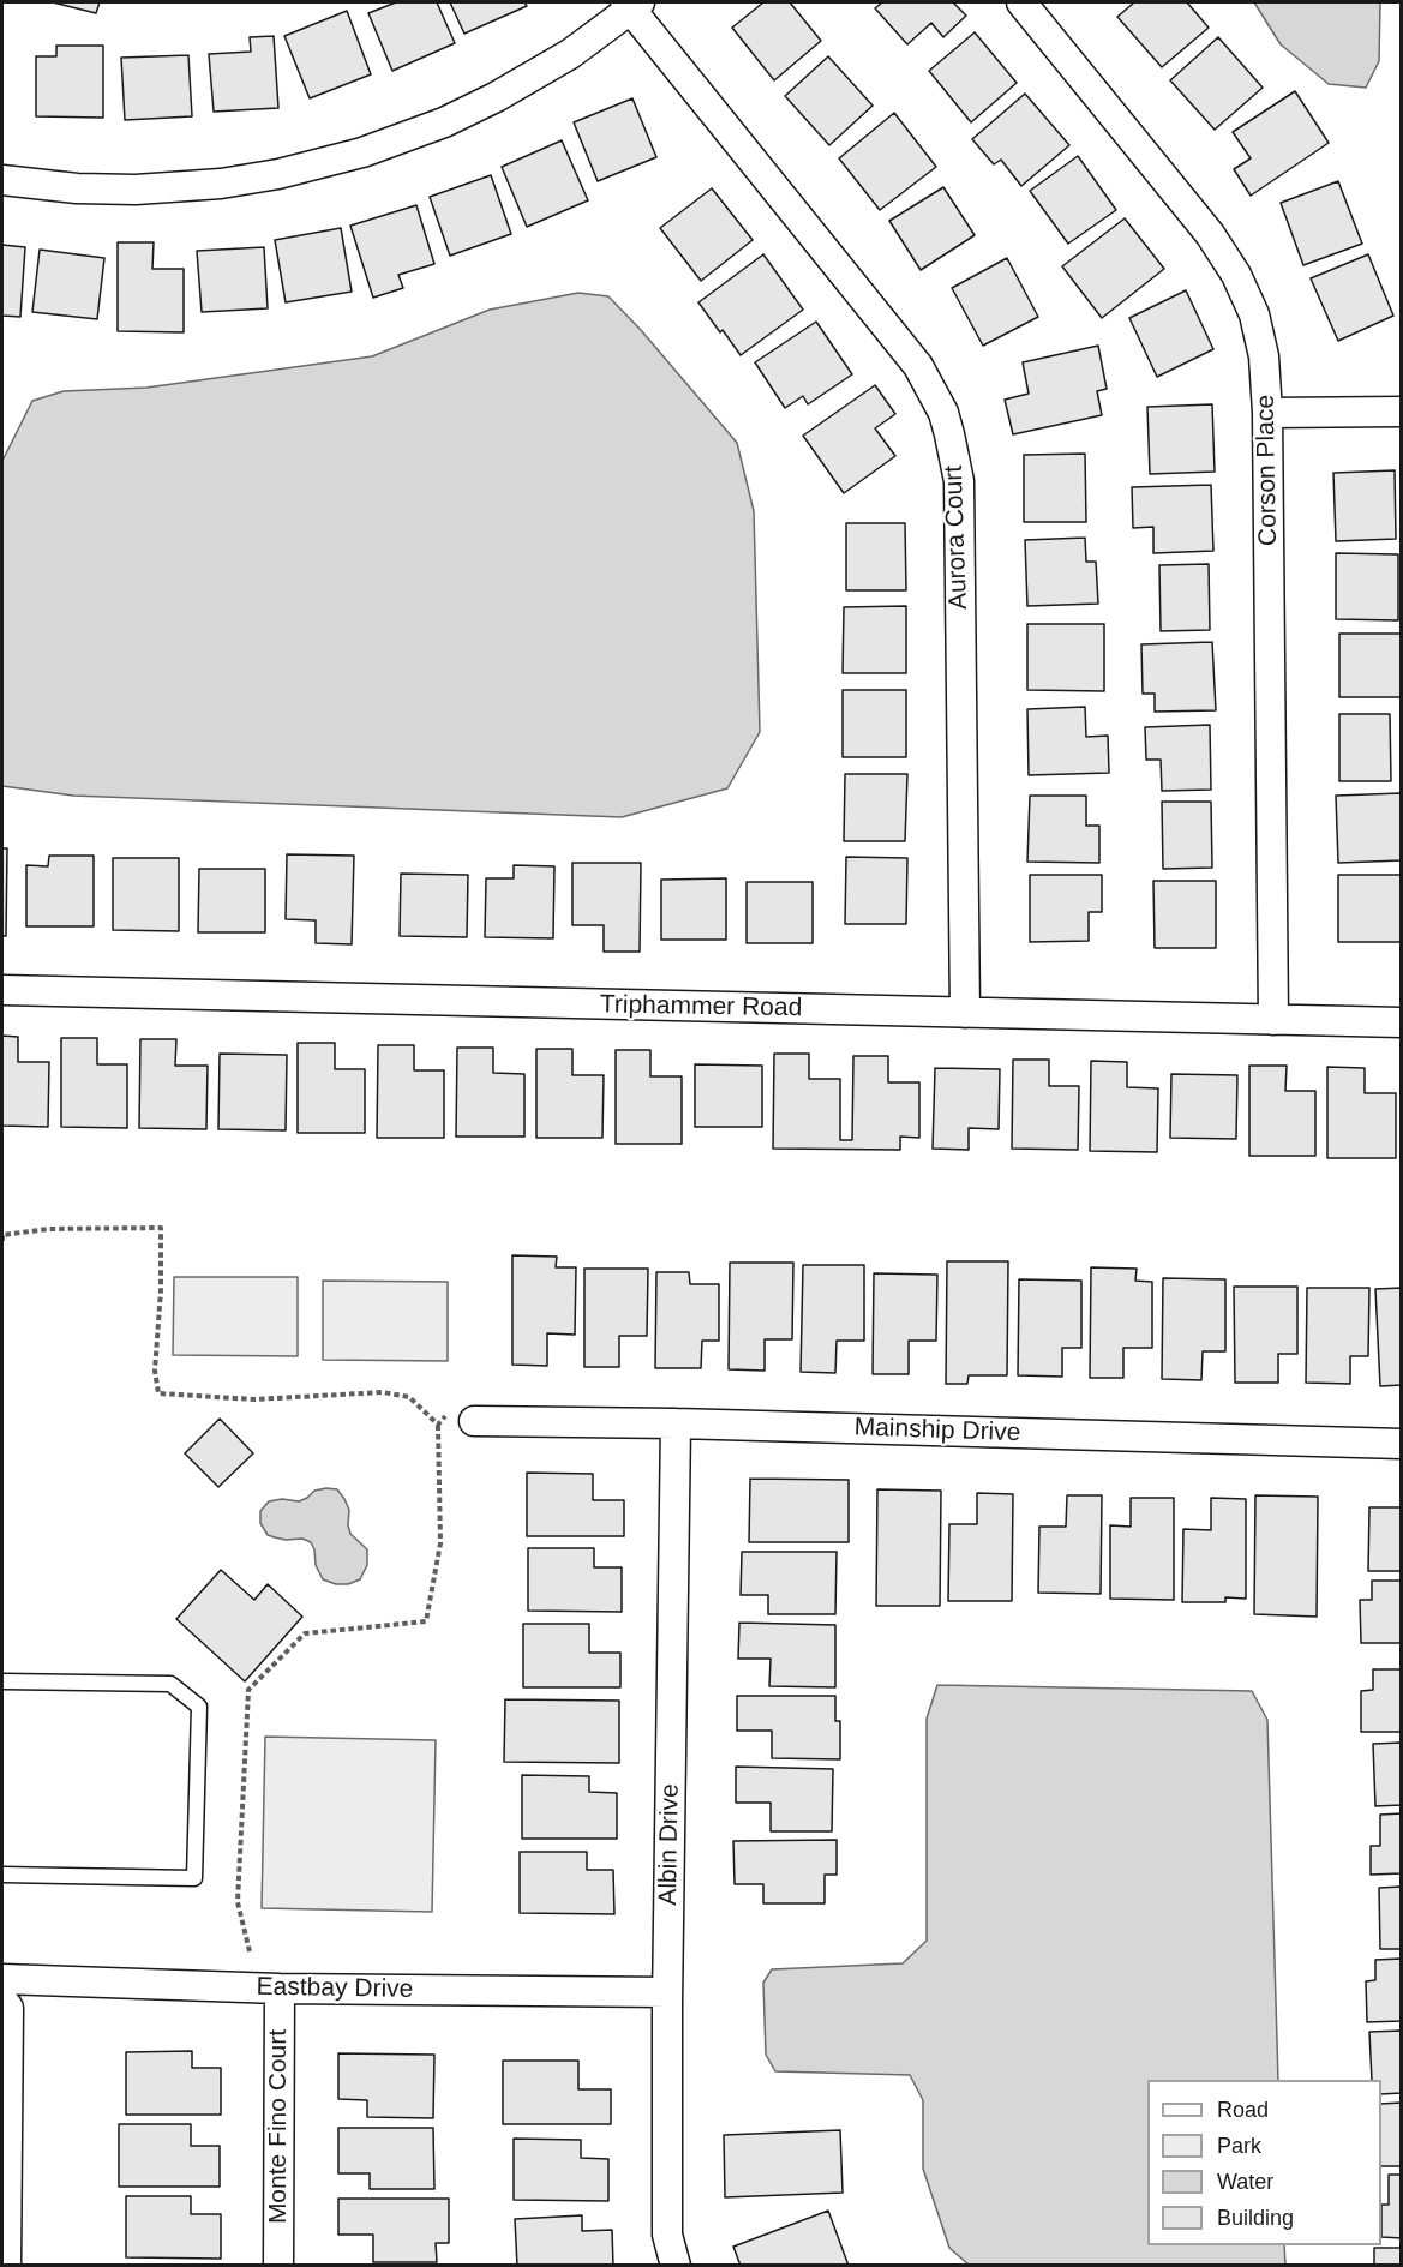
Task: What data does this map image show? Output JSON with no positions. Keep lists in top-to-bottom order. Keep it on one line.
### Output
{"streets":{"street":["Corson Place","Aurora Court","Triphammer Road","Mainship Drive","Albin Drive","Eastbay Drive","Monte Fino Court"]},"crossings":[["Corson Place","Triphammer Road"],["Aurora Court","Triphammer Road"],["Mainship Drive","Albin Drive"],["Albin Drive","Eastbay Drive"],["Eastbay Drive","Monte Fino Court"]],"legend":["Road","Park","Water","Building"]}
